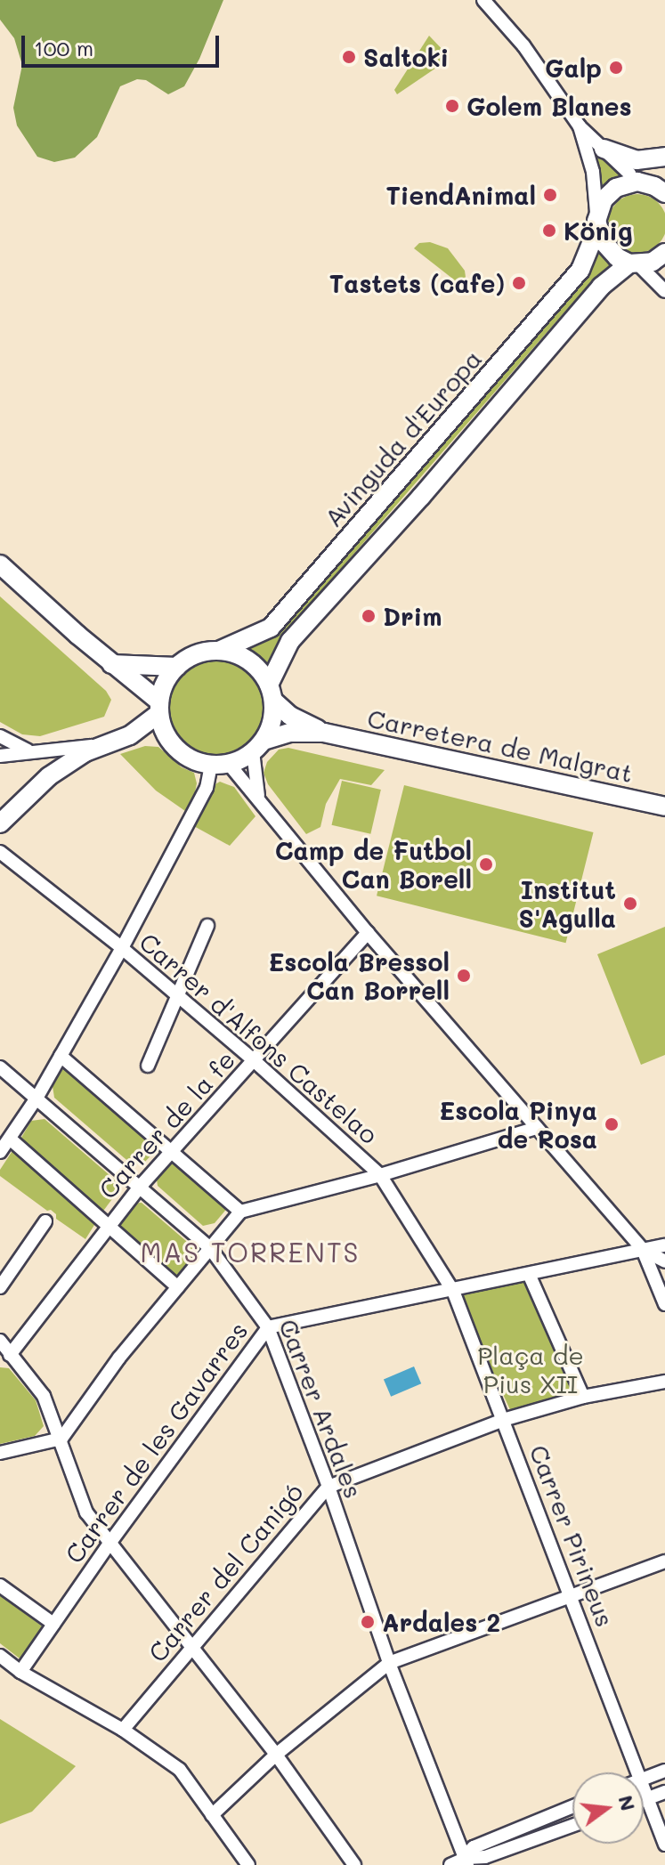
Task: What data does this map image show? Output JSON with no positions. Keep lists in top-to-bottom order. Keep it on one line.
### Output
{"streets":{"street":["Avinguda d'Europa","Carretera de Malgrat","Carrer d'Alfons Castelao","Carrer de la fe","Carrer Ardales","Carrer de les Gavarres","Carrer Pirineus","Carrer del Canigó"]},"crossings":[["Avinguda d'Europa","Carretera de Malgrat"],["Carrer d'Alfons Castelao","Carrer de la fe"],["Carrer d'Alfons Castelao","Carrer de les Gavarres"],["Carrer d'Alfons Castelao","Carrer Pirineus"],["Carrer de la fe","Carrer Ardales"],["Carrer Ardales","Carrer de les Gavarres"],["Carrer Ardales","Carrer del Canigó"],["Carrer de les Gavarres","Carrer Pirineus"],["Carrer Pirineus","Carrer del Canigó"]],"districts":["MAS TORRENTS"],"parks":["Plaça de Pius XII"],"places":["Saltoki","Galp","Golem Blanes","TiendAnimal","König","Tastets (cafe)","Drim","Camp de Futbol Can Borell","Institut S'Agulla","Escola Bressol Can Borrell","Escola Pinya de Rosa","Ardales 2"],"scale_bar":"100 m","north":"right"}
